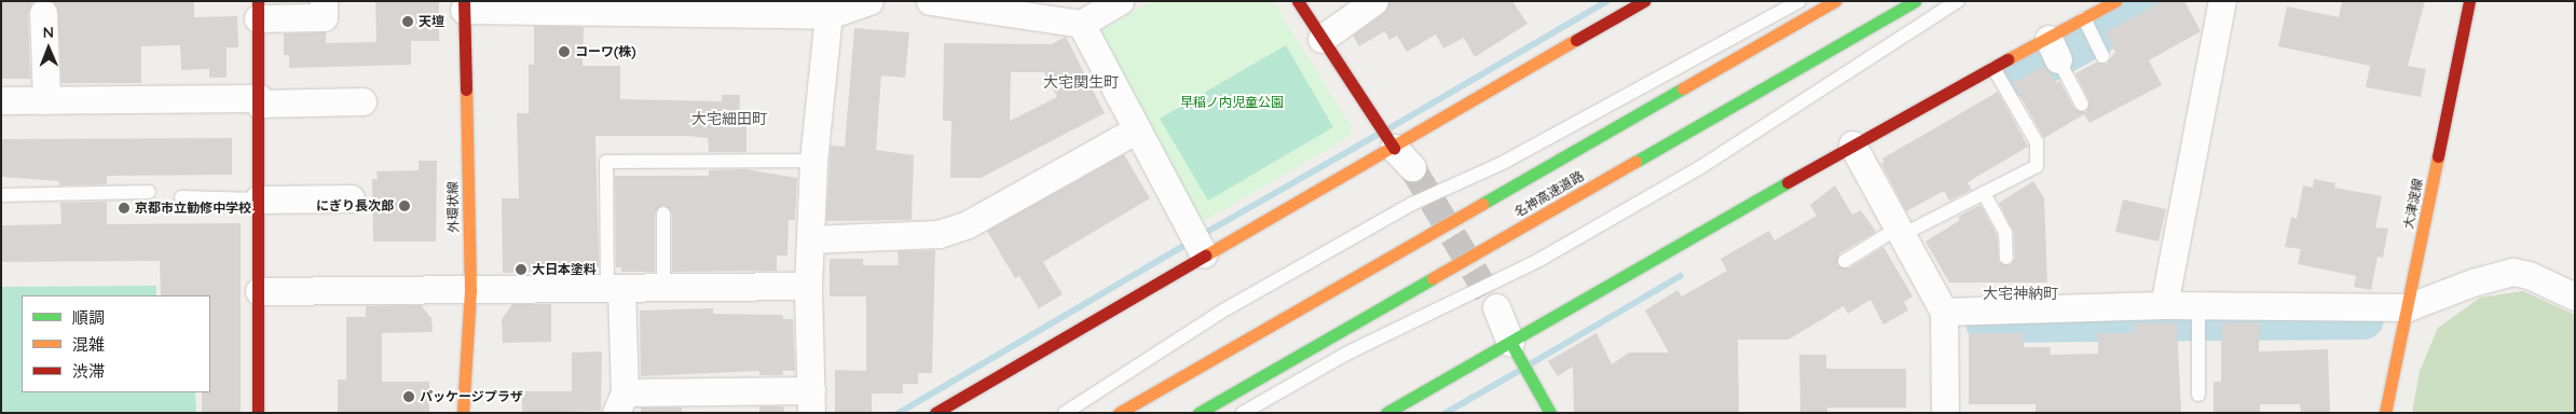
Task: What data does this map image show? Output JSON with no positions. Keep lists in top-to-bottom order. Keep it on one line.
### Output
{"streets":{"main road":["名神高速道路","大津淀線","外環状線"]},"districts":["大宅関生町","大宅細田町","大宅神納町"],"parks":["早稲ノ内児童公園"],"places":["天壇","コーワ(株)","にぎり長次郎","京都市立勧修中学校","大日本塗料","パッケージプラザ"],"legend":["順調","混雑","渋滞"],"north":"top"}
